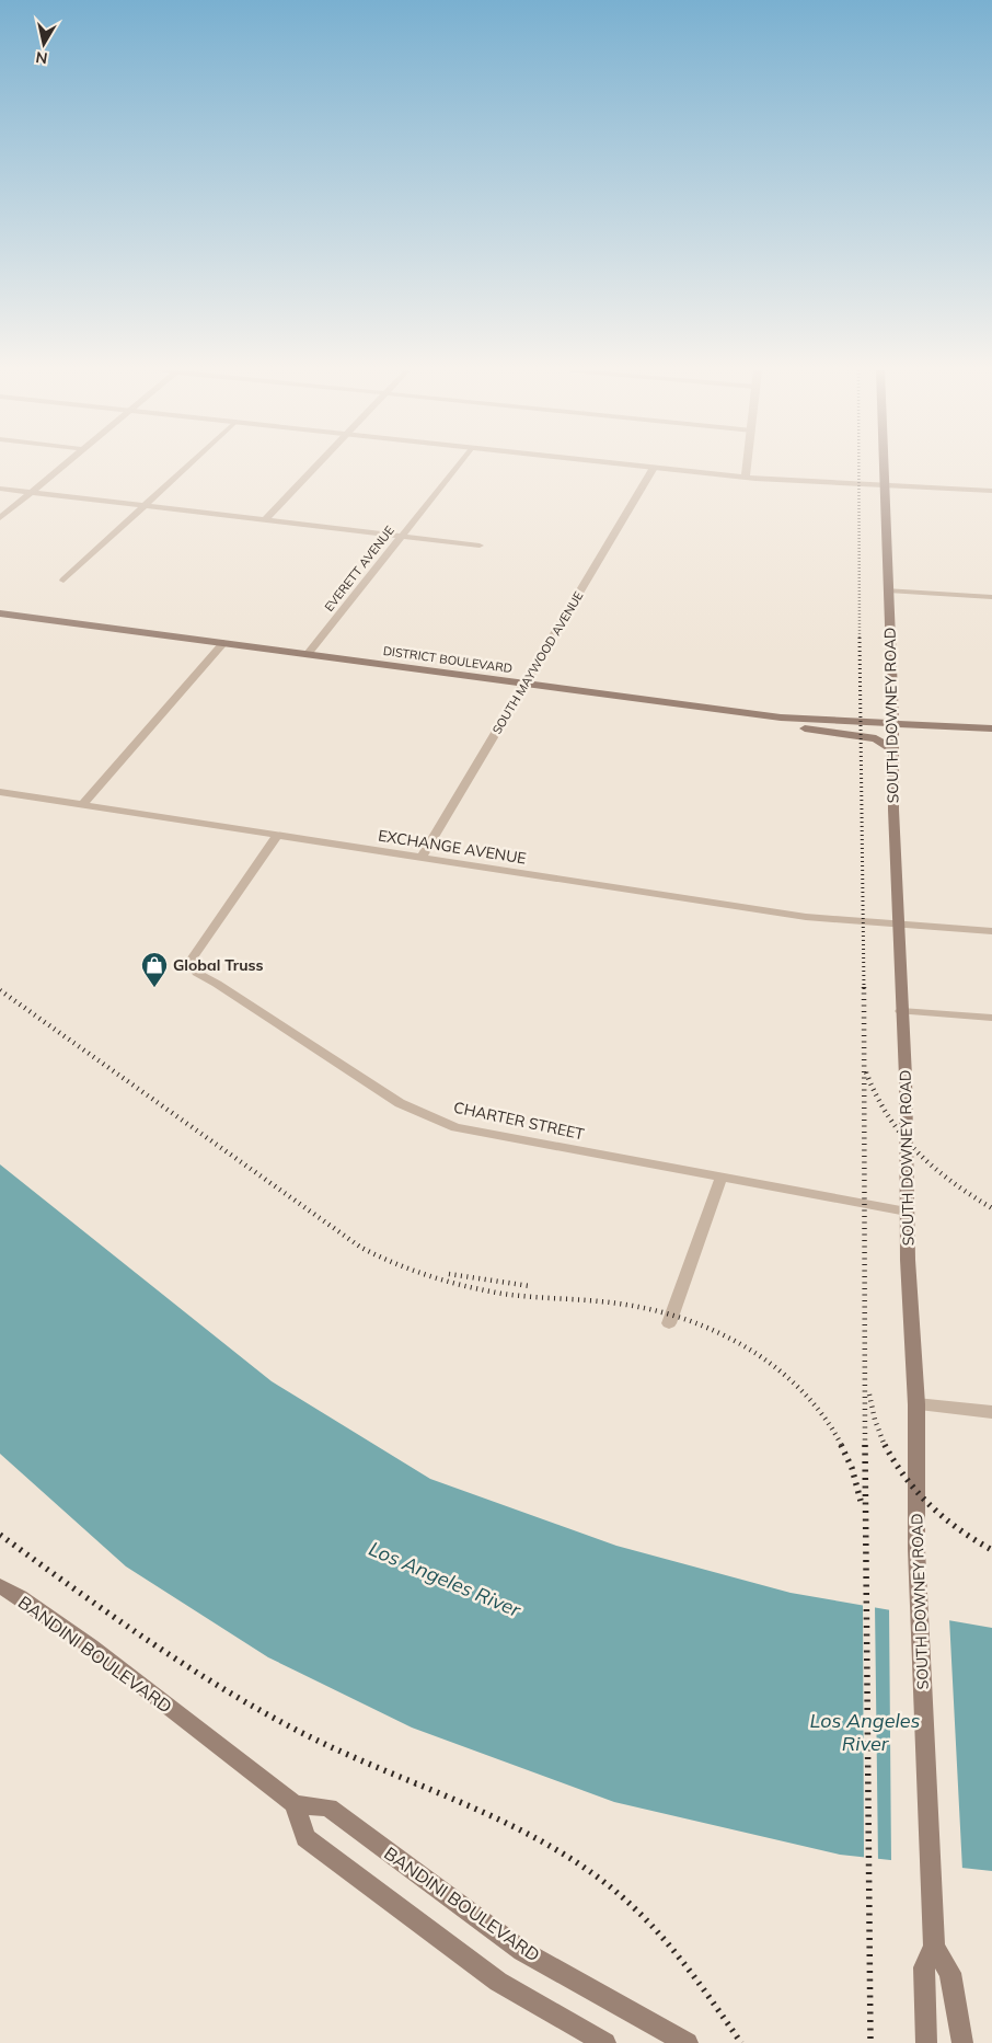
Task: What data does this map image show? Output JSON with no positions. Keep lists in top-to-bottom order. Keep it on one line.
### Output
{"streets":{"main road":["DISTRICT BOULEVARD","SOUTH DOWNEY ROAD","BANDINI BOULEVARD"],"street":["EVERETT AVENUE","SOUTH MAYWOOD AVENUE","EXCHANGE AVENUE","CHARTER STREET"]},"crossings":[["EVERETT AVENUE","DISTRICT BOULEVARD"],["DISTRICT BOULEVARD","SOUTH MAYWOOD AVENUE"],["DISTRICT BOULEVARD","SOUTH DOWNEY ROAD"],["SOUTH MAYWOOD AVENUE","EXCHANGE AVENUE"],["SOUTH DOWNEY ROAD","EXCHANGE AVENUE"],["SOUTH DOWNEY ROAD","CHARTER STREET"],["EXCHANGE AVENUE","CHARTER STREET"]],"water":["Los Angeles River"],"places":{"shop":["Global Truss"]},"north":"bottom"}
